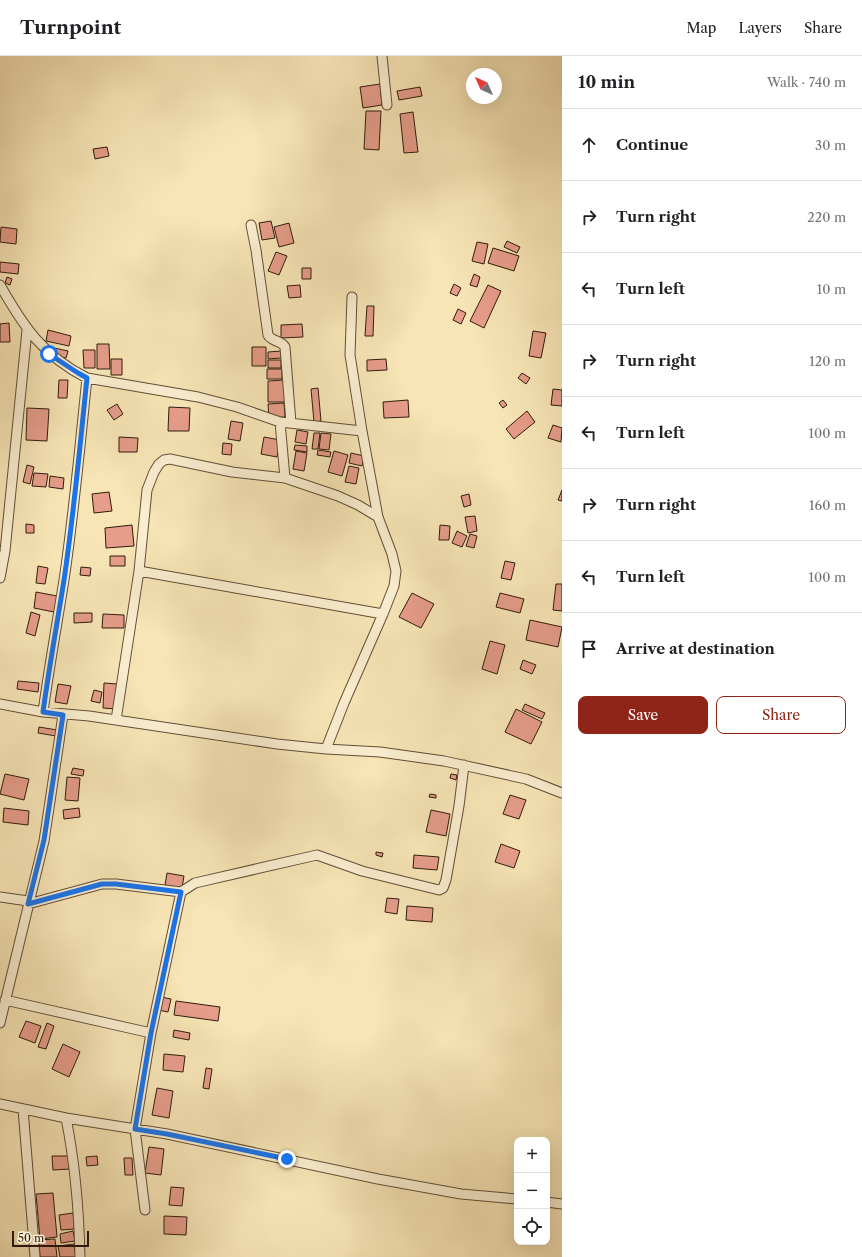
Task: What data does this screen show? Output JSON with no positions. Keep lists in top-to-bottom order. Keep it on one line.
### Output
{"scale_bar":"50 m","north":"top left","page":{"header":"Turnpoint","nav":["Map","Layers","Share"],"heading":["10 min","Walk · 740 m"],"list":[["Continue","30 m"],["Turn right","220 m"],["Turn left","10 m"],["Turn right","120 m"],["Turn left","100 m"],["Turn right","160 m"],["Turn left","100 m"],"Arrive at destination"],"buttons":["Save","Share"],"map_buttons":["+","−"],"scale":"50 m"}}
